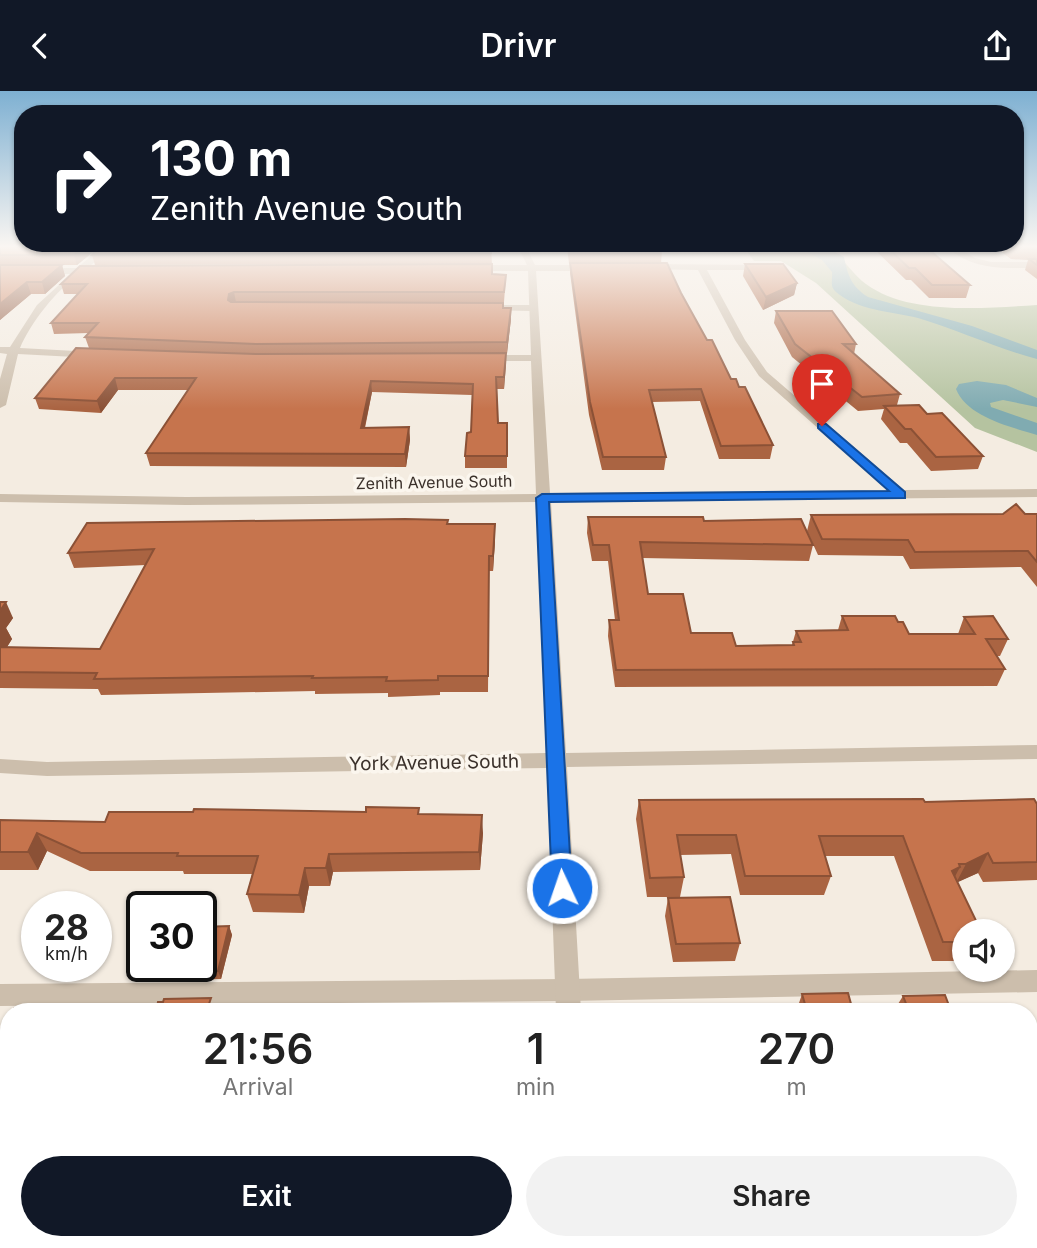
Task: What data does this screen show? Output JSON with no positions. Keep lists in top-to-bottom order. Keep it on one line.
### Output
{"streets":{"street":["Zenith Avenue South","York Avenue South"]},"page":{"header":"Drivr","turn":["130 m","Zenith Avenue South"],"speed":"28 km/h","limit":"30","eta":["21:56","Arrival","1","min","270","m"],"buttons":["Exit","Share"]}}
